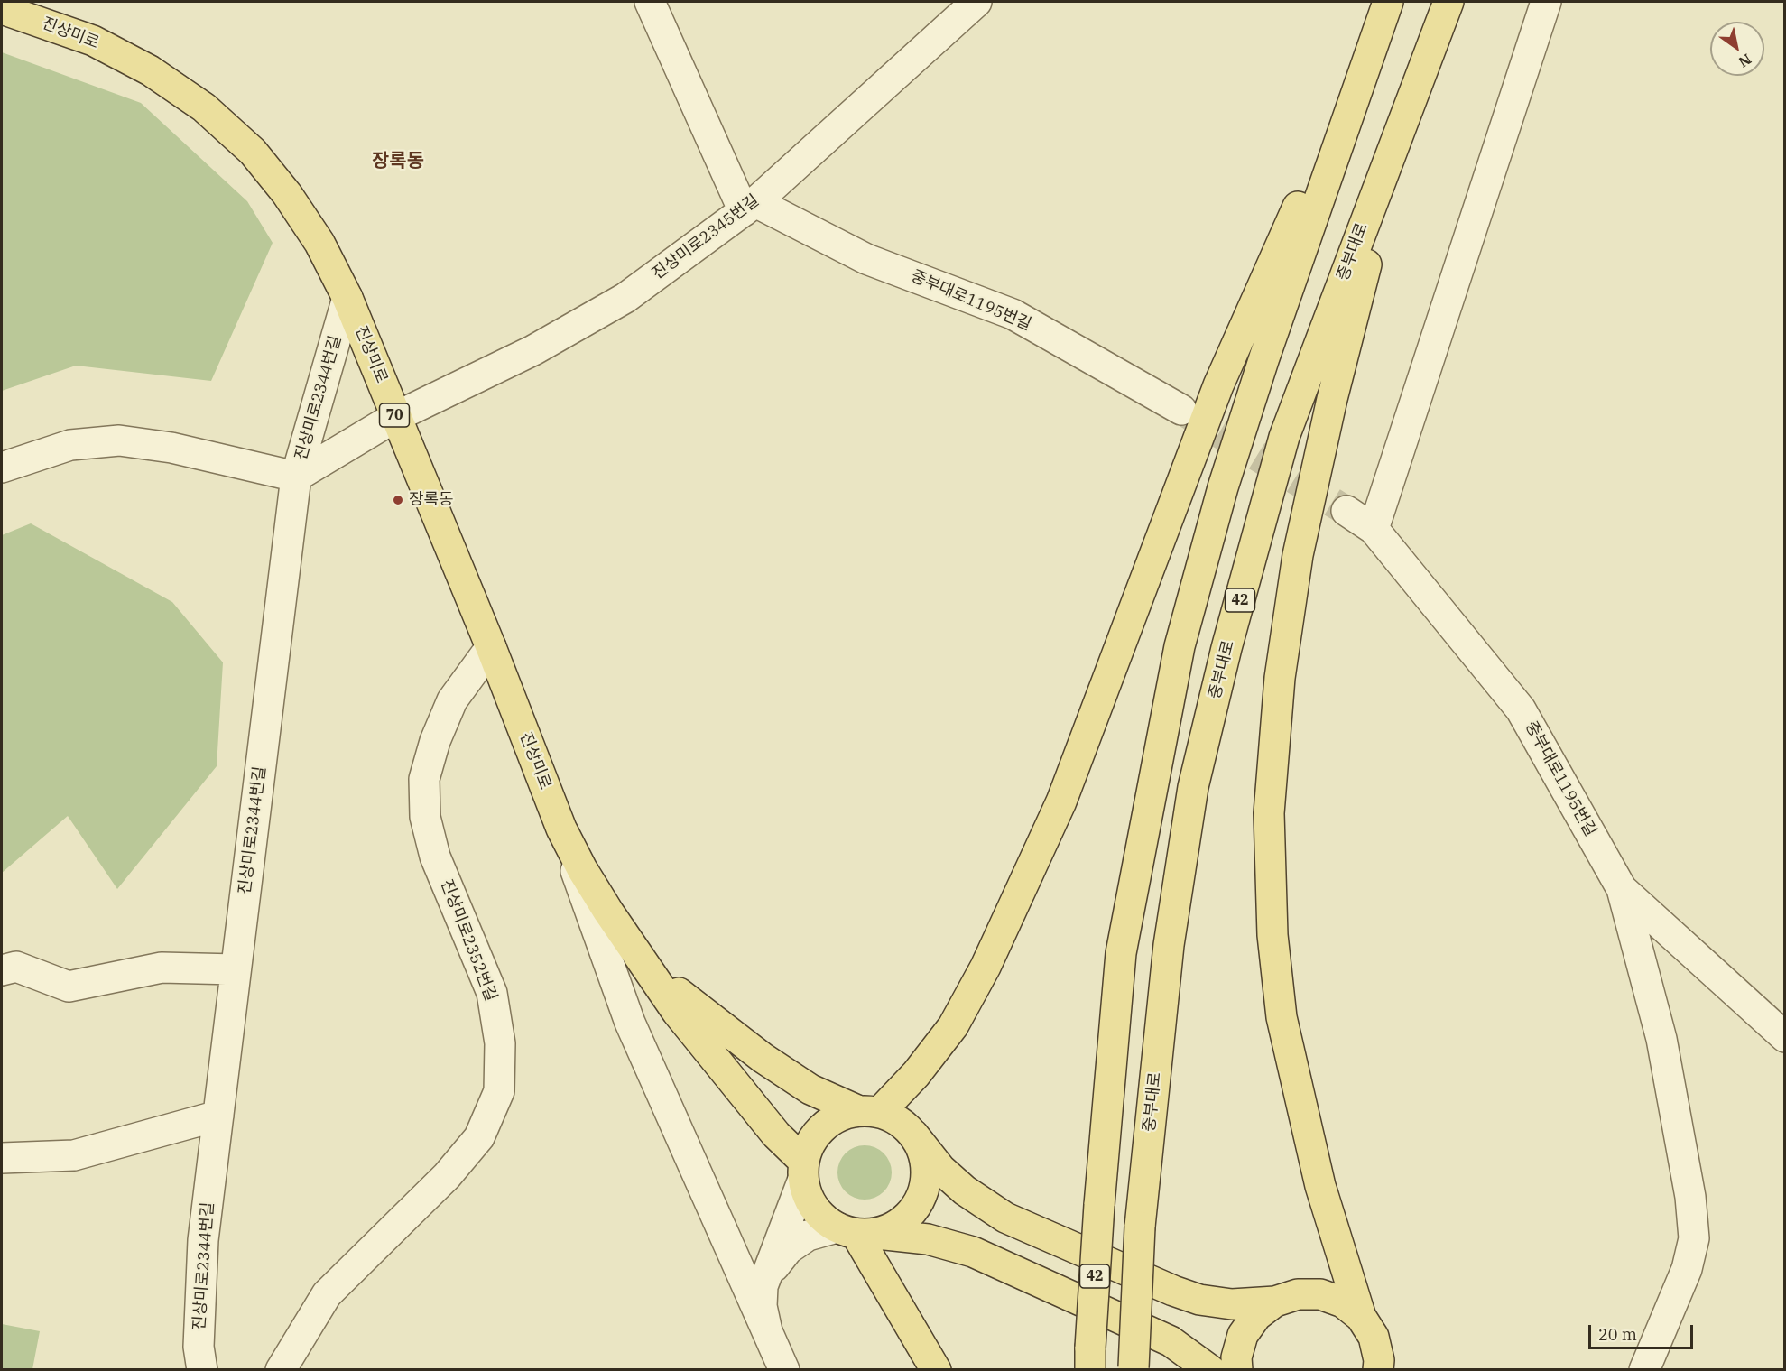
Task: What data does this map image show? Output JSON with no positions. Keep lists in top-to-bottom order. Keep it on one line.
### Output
{"streets":{"main road":["진상미로","중부대로","70","42"],"street":["진상미로2345번길","중부대로1195번길","진상미로2344번길","진상미로2352번길"]},"crossings":[["진상미로","진상미로2345번길"],["진상미로","진상미로2344번길"],["진상미로","진상미로2352번길"],["진상미로2345번길","중부대로1195번길"],["진상미로2345번길","진상미로2344번길"]],"districts":["장록동"],"places":["장록동"],"scale_bar":"20 m","north":"bottom right"}
